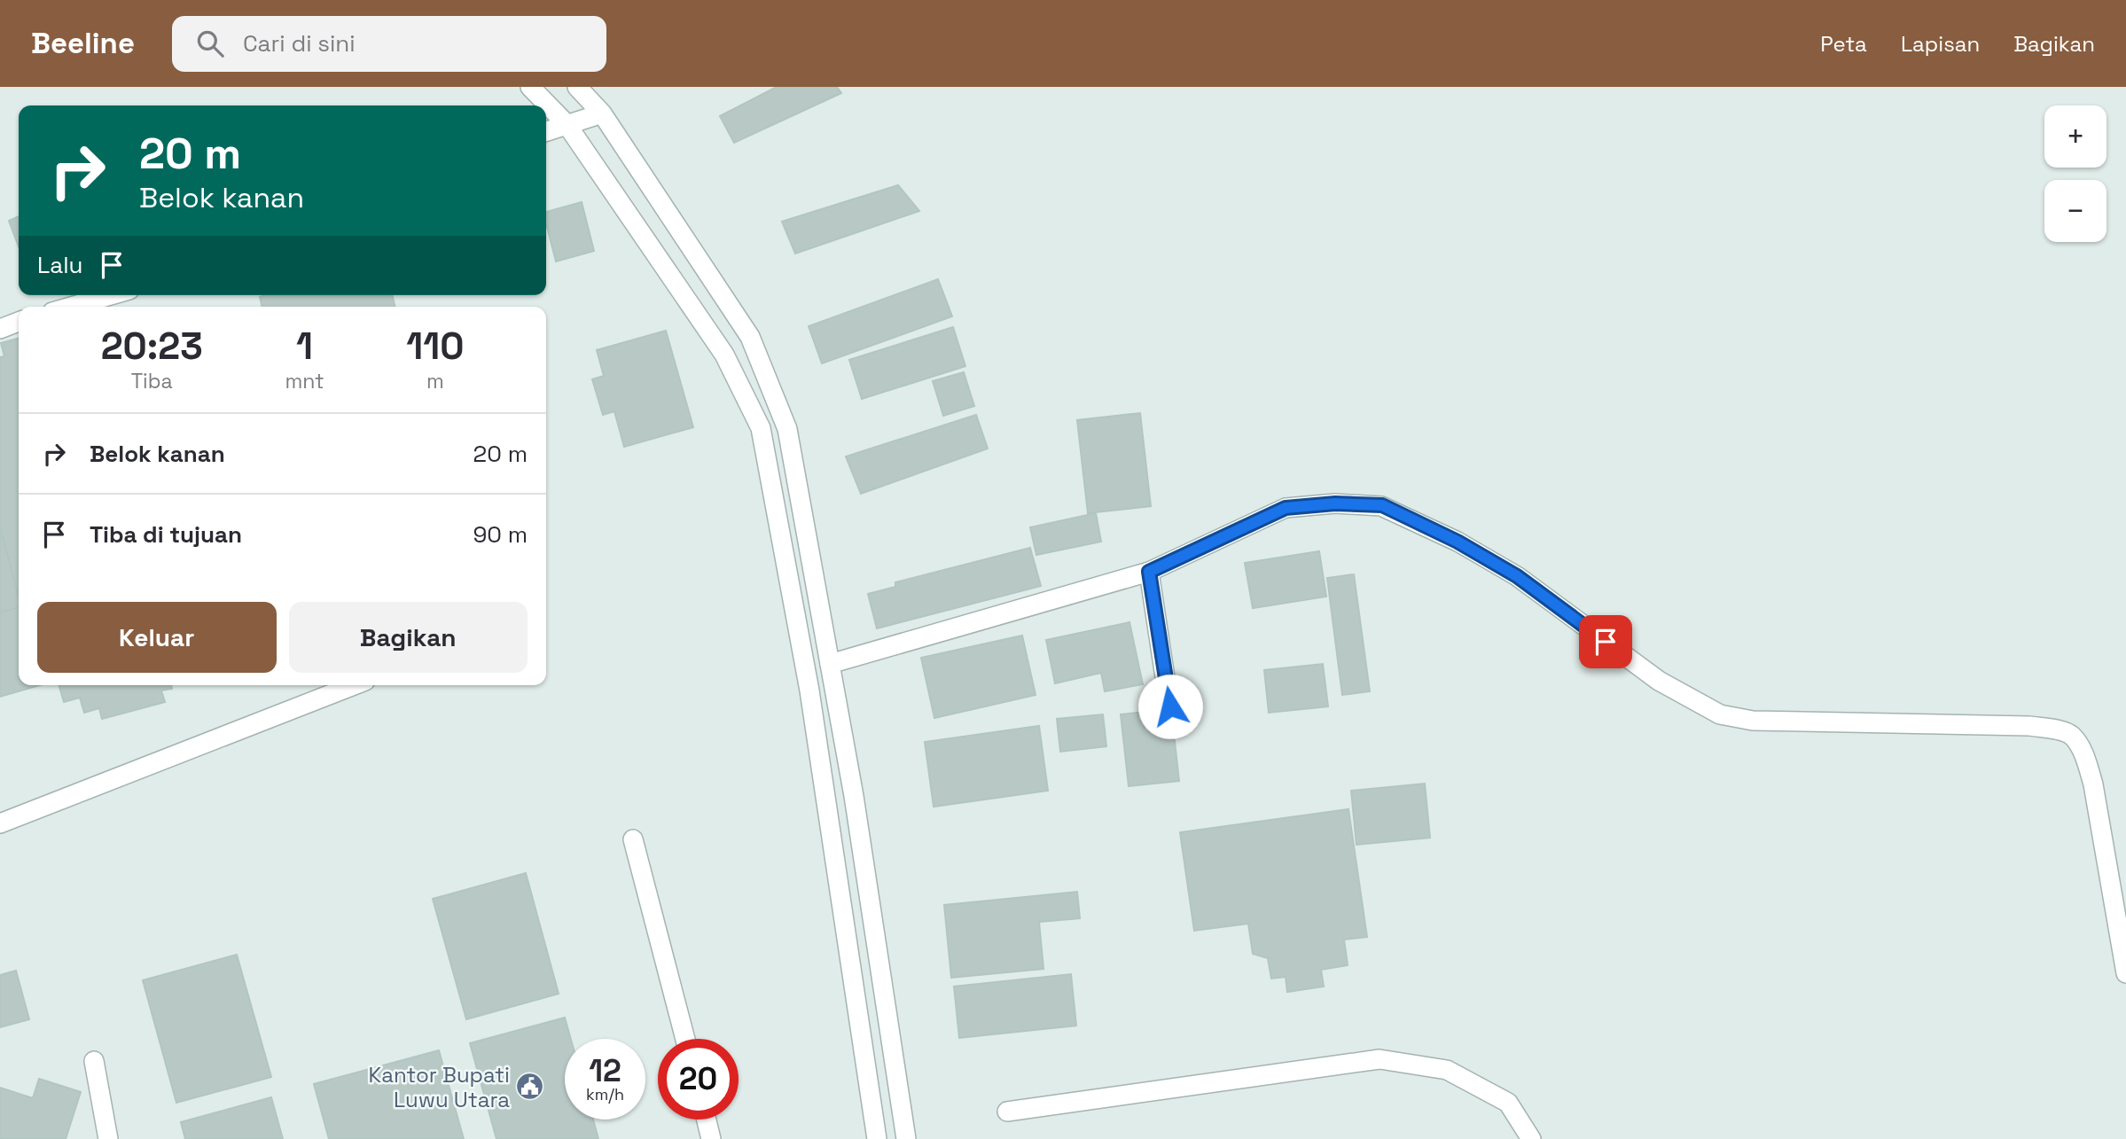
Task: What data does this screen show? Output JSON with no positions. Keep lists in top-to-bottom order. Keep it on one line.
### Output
{"places":{"public building":["Kantor Bupati Luwu Utara"]},"page":{"header":"Beeline","search":"Cari di sini","nav":["Peta","Lapisan","Bagikan"],"map_buttons":["+","−"],"turn":["20 m","Belok kanan"],"then":"Lalu","eta":["20:23","Tiba","1","mnt","110","m"],"list":[{"name":"Belok kanan","value":"20 m"},{"name":"Tiba di tujuan","value":"90 m"}],"buttons":["Keluar","Bagikan"],"speed":"12 km/h","limit":"20"}}
